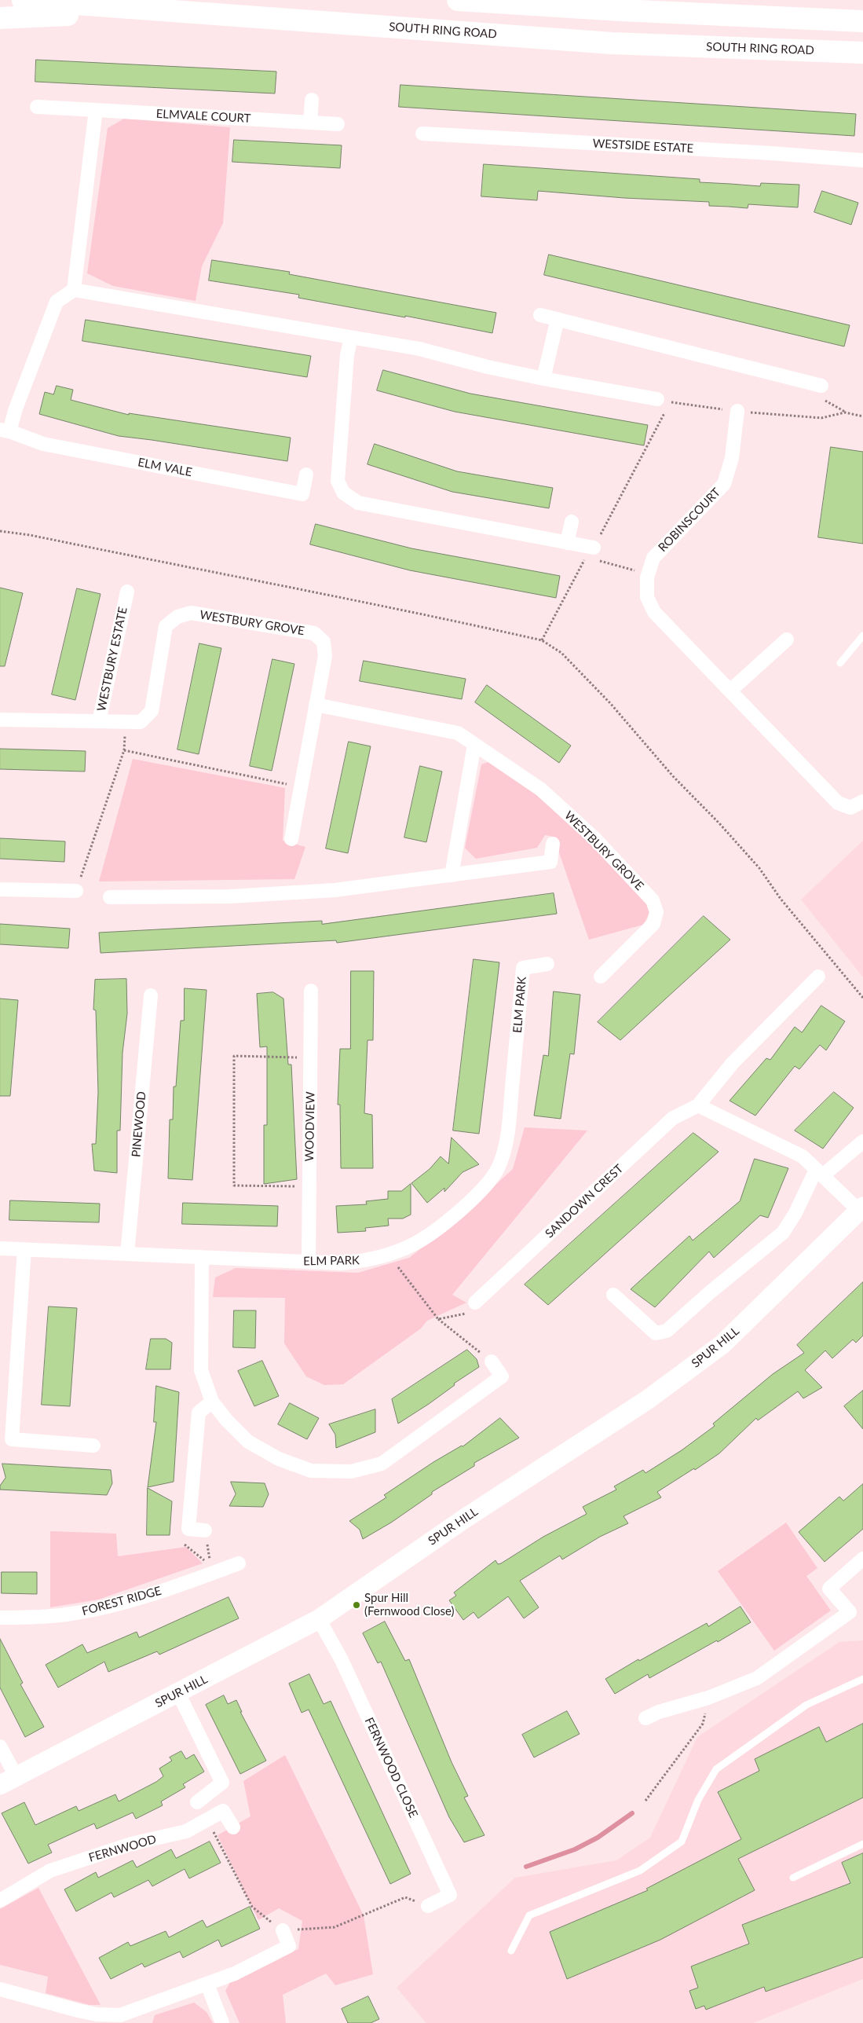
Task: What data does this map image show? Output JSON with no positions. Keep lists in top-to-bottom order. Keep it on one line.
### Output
{"streets":{"highway":["SOUTH RING ROAD"],"street":["ELMVALE COURT","WESTSIDE ESTATE","ELM VALE","ROBINSCOURT","WESTBURY GROVE","WESTBURY ESTATE","ELM PARK","PINEWOOD","WOODVIEW","SANDOWN CREST","SPUR HILL","FOREST RIDGE","FERNWOOD CLOSE","FERNWOOD"]},"crossings":[["WESTBURY GROVE","WESTBURY ESTATE"],["ELM PARK","PINEWOOD"],["ELM PARK","WOODVIEW"],["SPUR HILL","FERNWOOD CLOSE"]],"places":["Spur Hill (Fernwood Close)"]}
